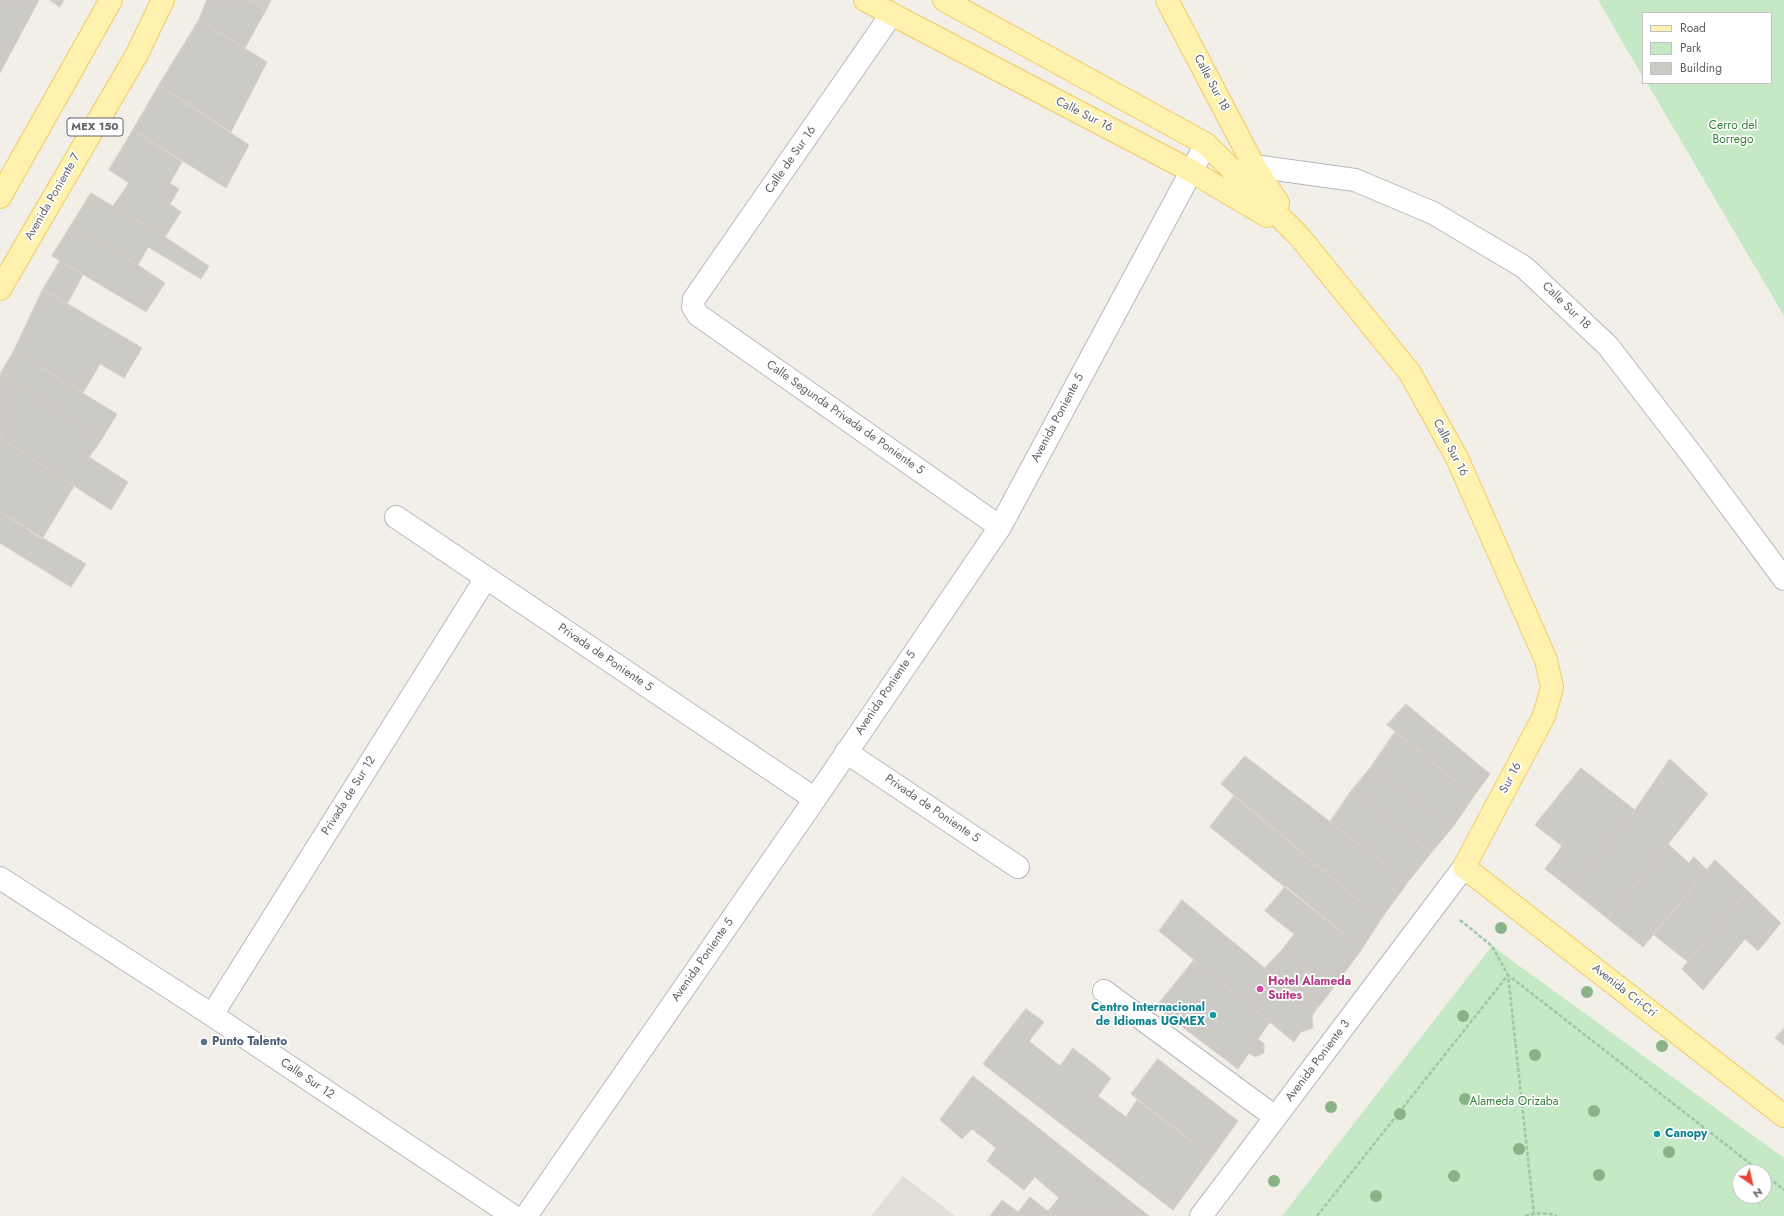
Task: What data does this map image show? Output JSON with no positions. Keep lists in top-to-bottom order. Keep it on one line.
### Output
{"streets":{"main road":["Calle Sur 18","Calle Sur 16","MEX 150","Avenida Poniente 7","Sur 16","Avenida Cri-Crí"],"street":["Calle de Sur 16","Calle Segunda Privada de Poniente 5","Avenida Poniente 5","Privada de Poniente 5","Privada de Sur 12","Avenida Poniente 3","Calle Sur 12"]},"crossings":[["Calle Sur 18","Calle Sur 16"],["Calle Sur 16","Calle de Sur 16"],["Calle Sur 16","Avenida Poniente 5"],["Calle Sur 16","Sur 16"],["Calle de Sur 16","Calle Segunda Privada de Poniente 5"],["Calle Segunda Privada de Poniente 5","Avenida Poniente 5"],["Avenida Poniente 5","Privada de Poniente 5"],["Privada de Poniente 5","Privada de Sur 12"],["Sur 16","Avenida Cri-Crí"],["Sur 16","Avenida Poniente 3"],["Privada de Sur 12","Calle Sur 12"],["Avenida Cri-Crí","Avenida Poniente 3"]],"parks":["Cerro del Borrego","Alameda Orizaba"],"places":["Hotel Alameda Suites","Centro Internacional de Idiomas UGMEX","Punto Talento","Canopy"],"legend":["Road","Park","Building"],"north":"bottom right"}
